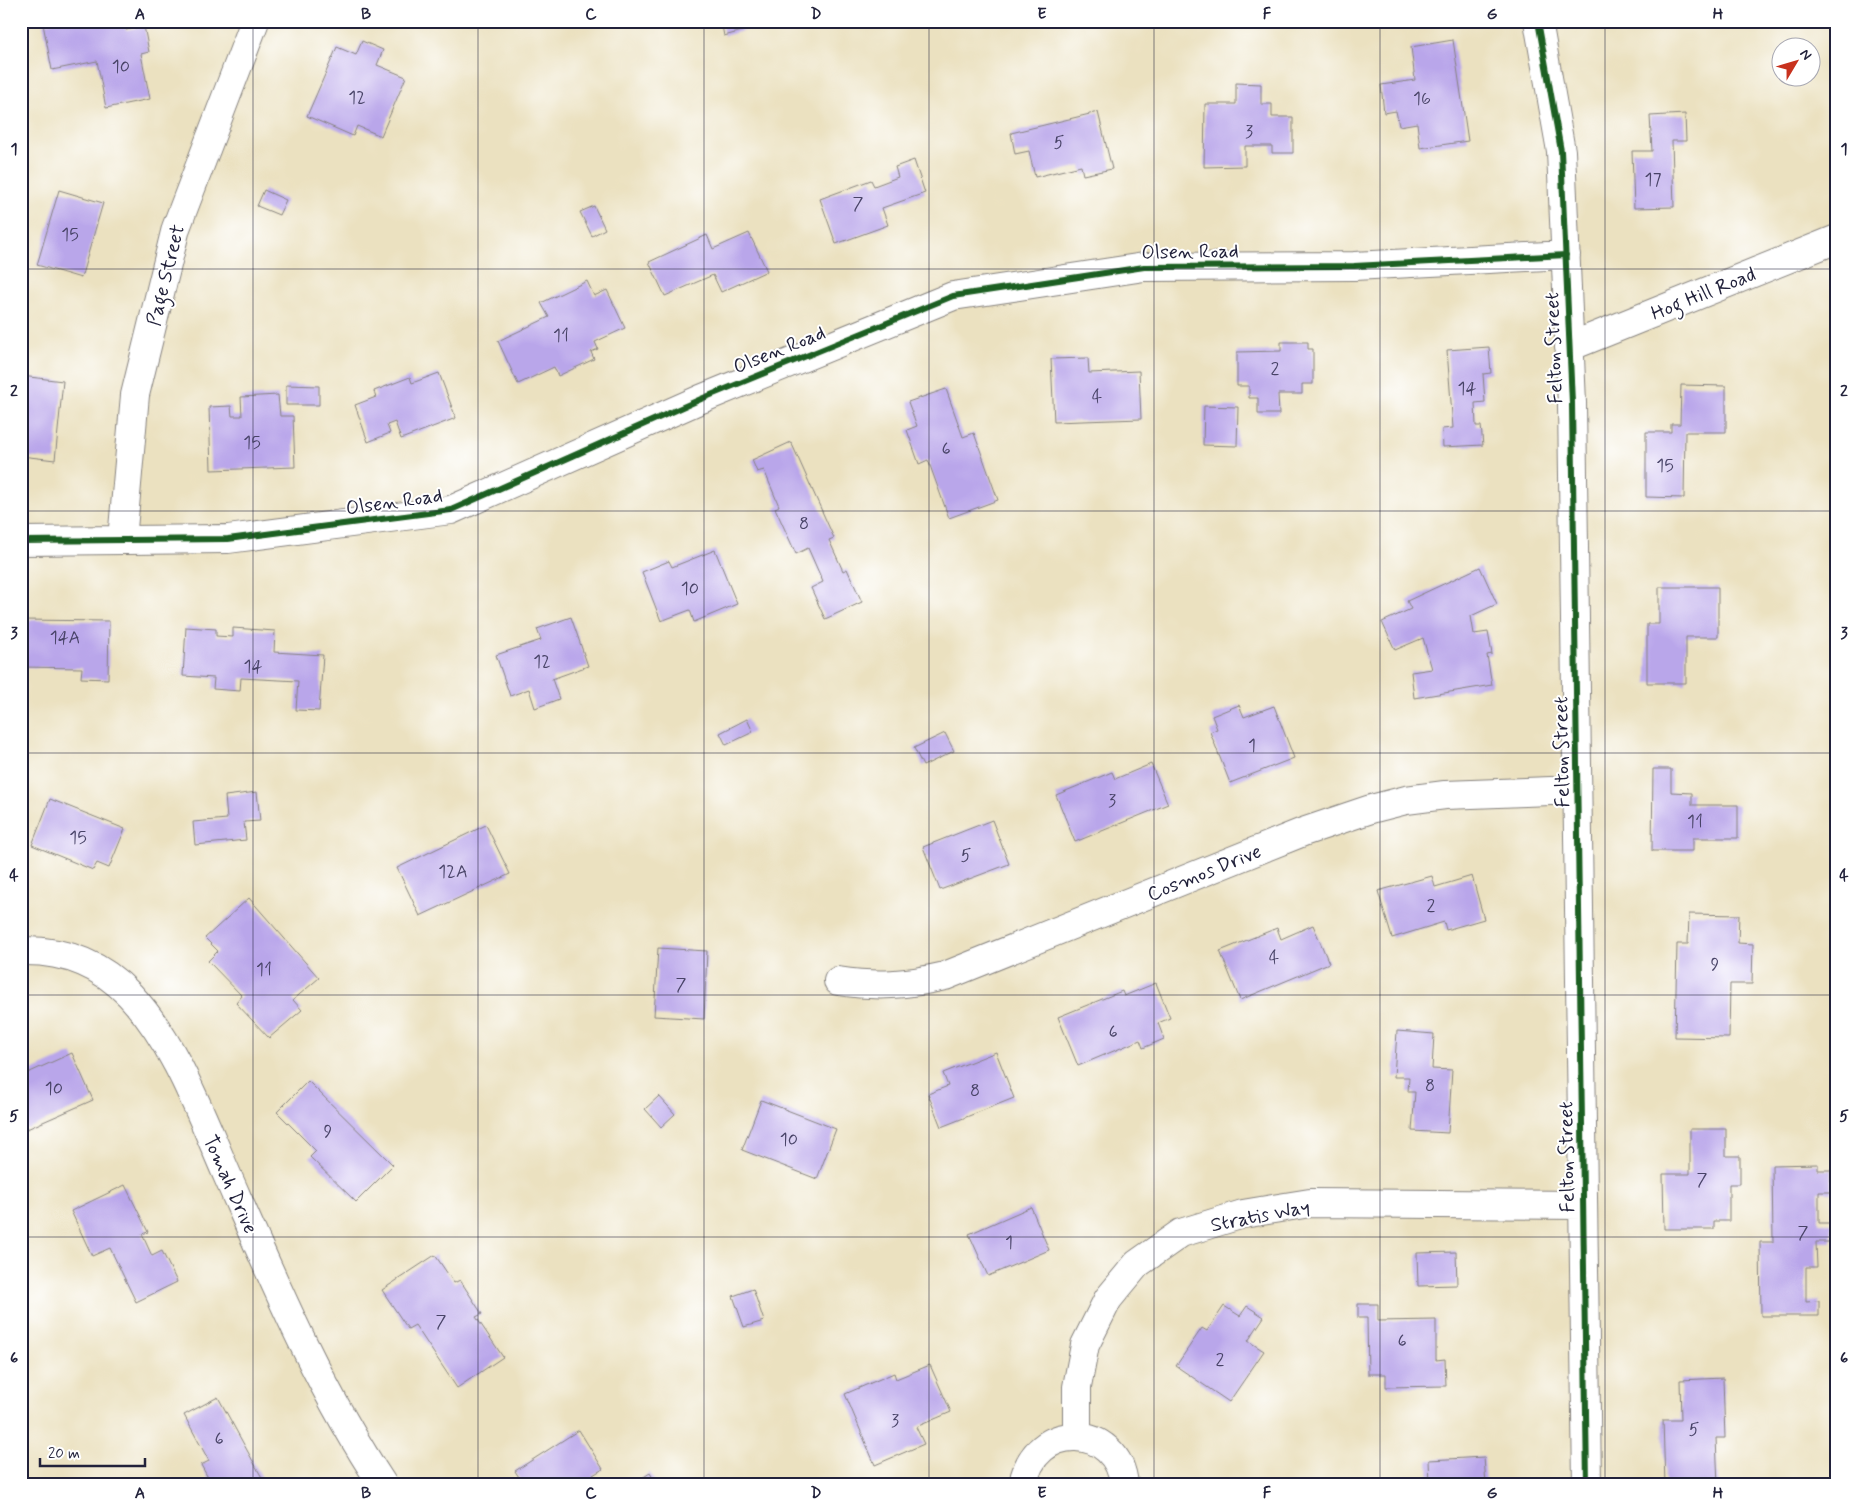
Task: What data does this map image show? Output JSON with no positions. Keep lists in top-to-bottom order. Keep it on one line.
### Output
{"streets":{"street":["Olsen Road","Page Street","Hog Hill Road","Felton Street","Cosmos Drive","Tomah Drive","Stratis Way"]},"crossings":[["Olsen Road","Page Street"],["Olsen Road","Felton Street"],["Hog Hill Road","Felton Street"],["Felton Street","Cosmos Drive"],["Felton Street","Stratis Way"]],"house_numbers":["10","12","16","3","5","17","7","15","11","2","14","4","15","6","15","8","10","14A","12","14","1","3","11","15","5","12A","2","4","9","11","7","6","8","10","8","9","10","7","7","1","7","6","2","3","5","6"],"scale_bar":"20 m","north":"top right","grid":{"columns":["A","B","C","D","E","F","G","H"],"rows":["1","2","3","4","5","6"]}}
